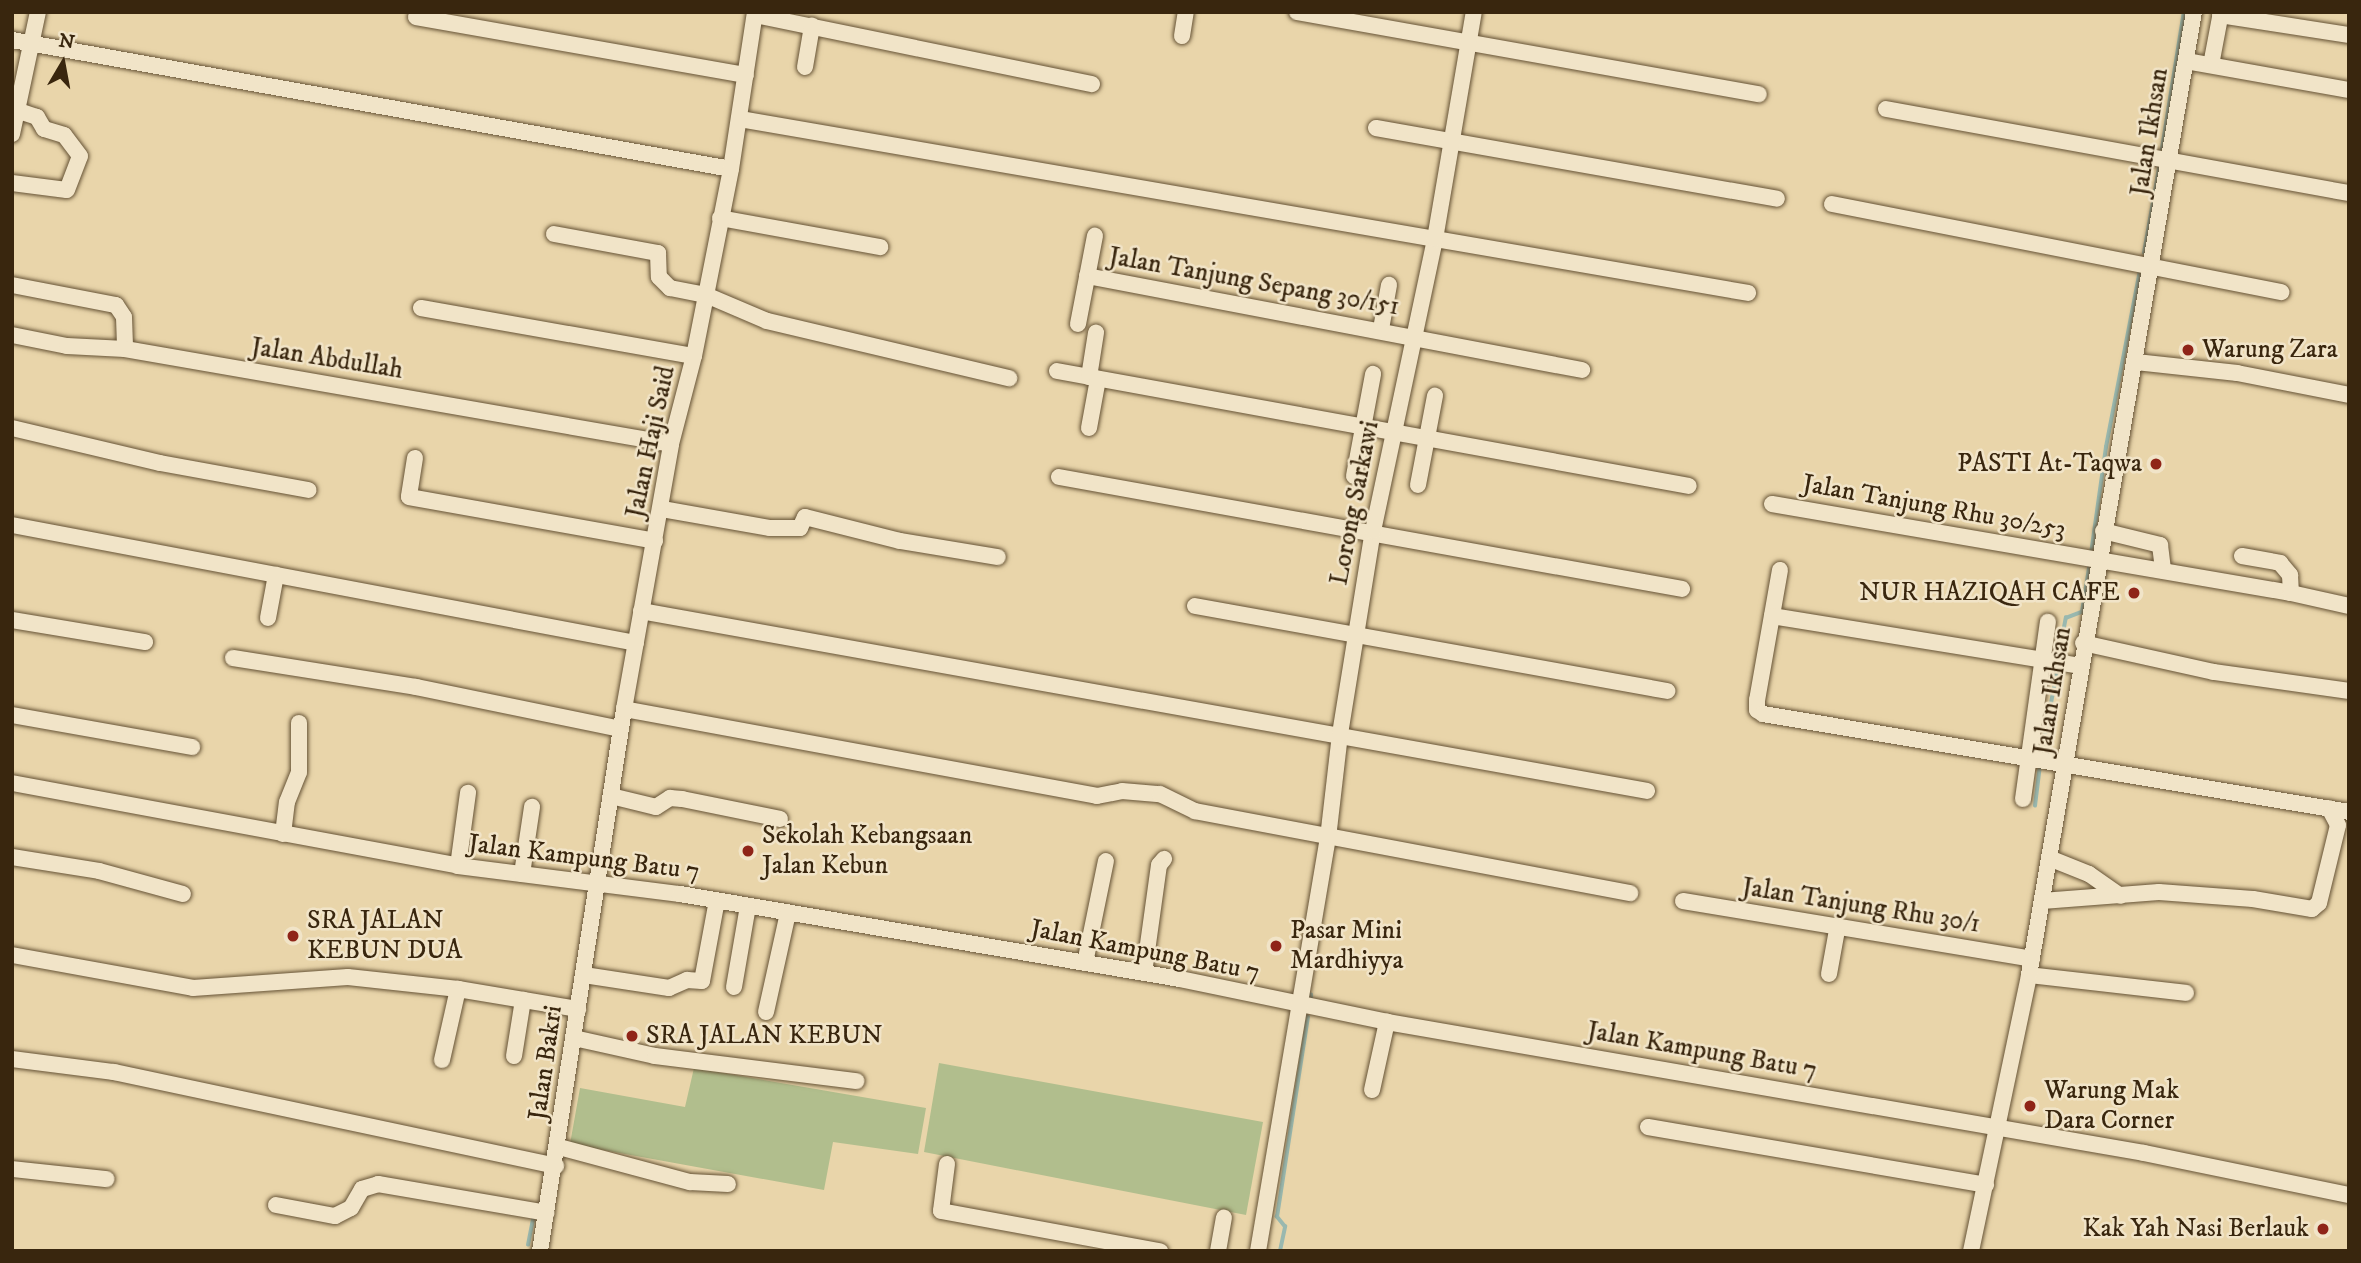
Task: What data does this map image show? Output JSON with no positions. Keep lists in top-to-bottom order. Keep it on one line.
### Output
{"streets":{"street":["Jalan Ikhsan","Jalan Tanjung Sepang 30/151","Jalan Abdullah","Jalan Haji Said","Lorong Sarkawi","Jalan Tanjung Rhu 30/253","Jalan Kampung Batu 7","Jalan Tanjung Rhu 30/1","Jalan Bakri"]},"crossings":[["Jalan Ikhsan","Jalan Tanjung Rhu 30/253"],["Jalan Ikhsan","Jalan Kampung Batu 7"],["Jalan Ikhsan","Jalan Tanjung Rhu 30/1"],["Jalan Tanjung Sepang 30/151","Lorong Sarkawi"],["Jalan Abdullah","Jalan Haji Said"],["Jalan Haji Said","Jalan Kampung Batu 7"],["Jalan Haji Said","Jalan Bakri"],["Lorong Sarkawi","Jalan Kampung Batu 7"],["Jalan Kampung Batu 7","Jalan Bakri"]],"places":["Warung Zara","PASTI At-Taqwa","NUR HAZIQAH CAFE","Sekolah Kebangsaan Jalan Kebun","SRA JALAN KEBUN DUA","Pasar Mini Mardhiyya","SRA JALAN KEBUN","Warung Mak Dara Corner","Kak Yah Nasi Berlauk"],"north":"top"}
